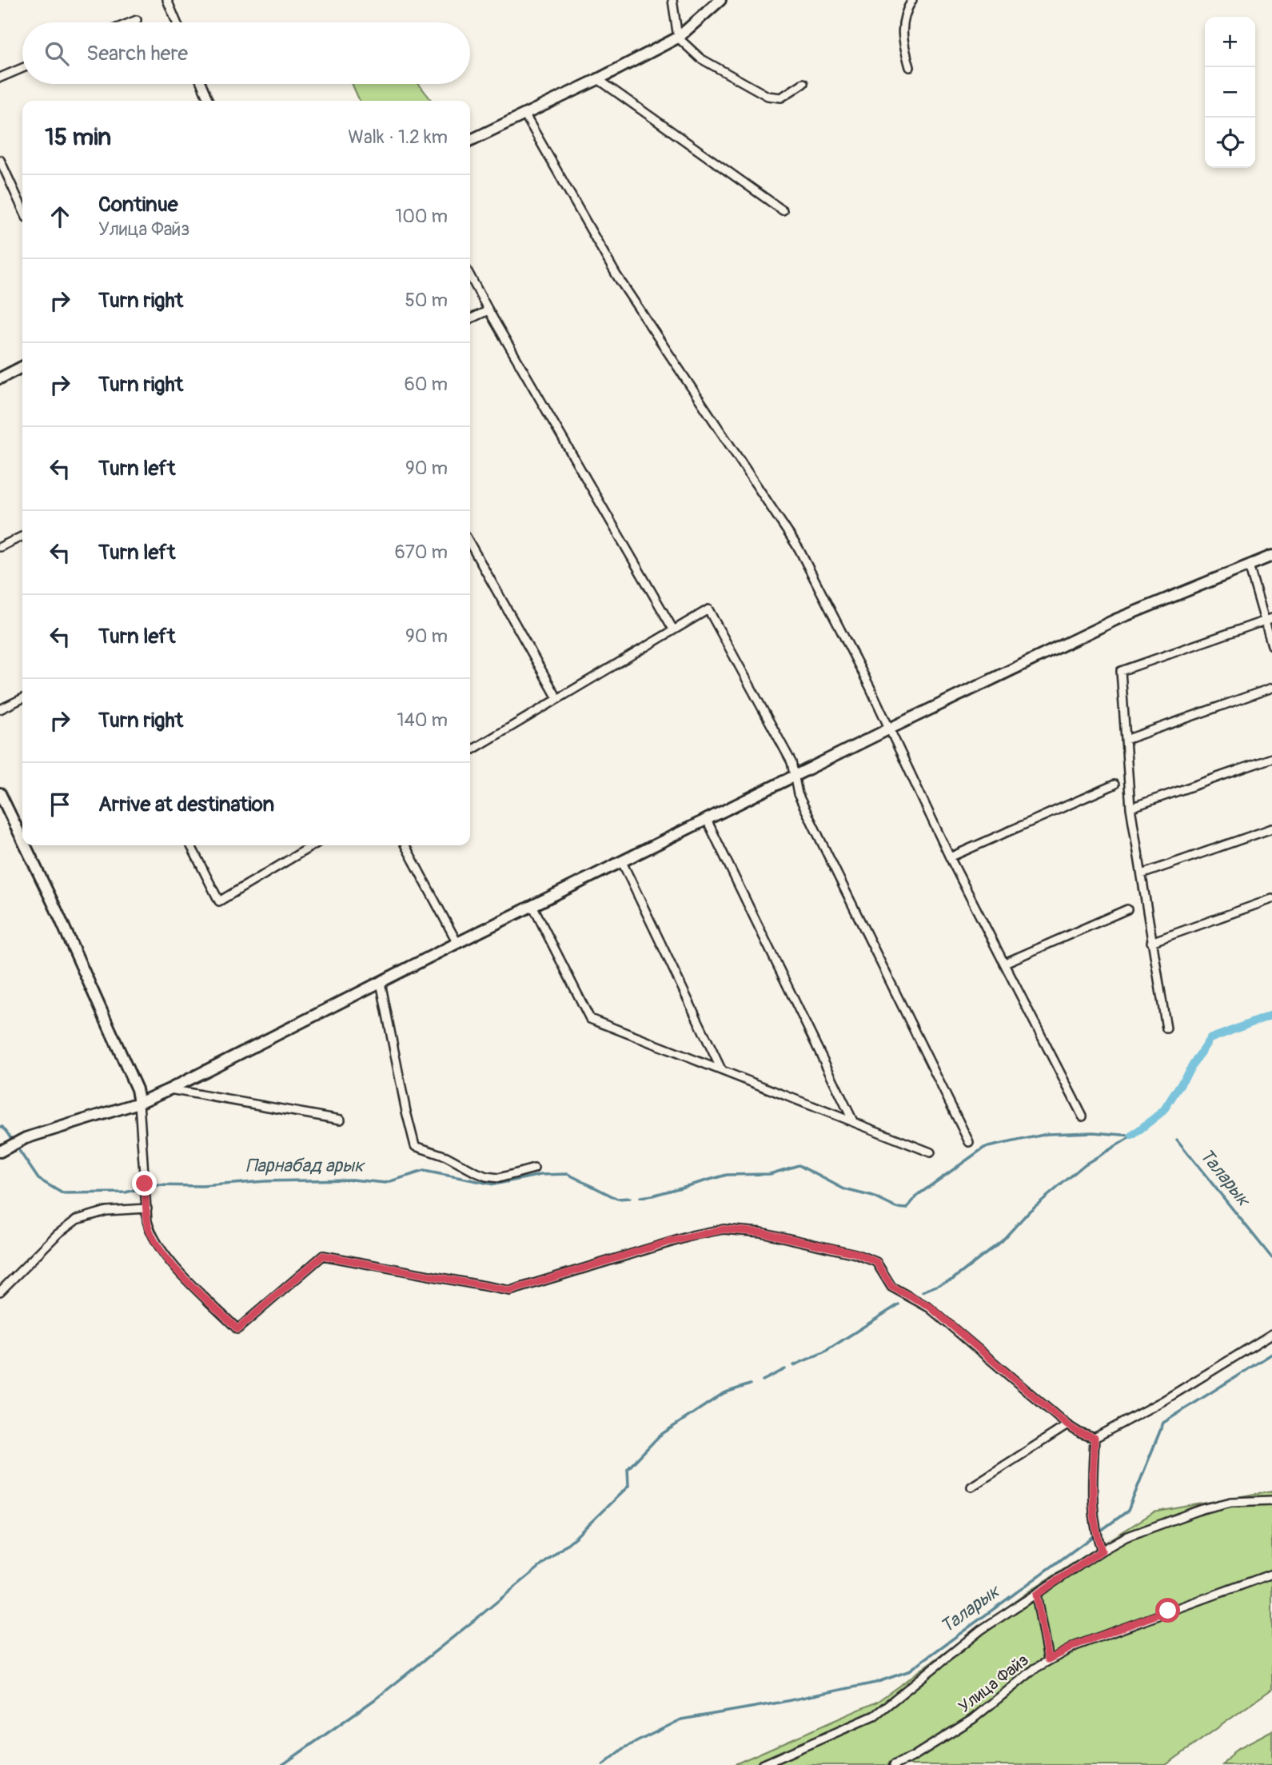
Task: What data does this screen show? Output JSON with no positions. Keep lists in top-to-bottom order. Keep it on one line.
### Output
{"streets":{"street":["Улица Файз"]},"water":["Парнабад арык","Таларык"],"page":{"map_buttons":["+","−"],"search":"Search here","heading":["15 min","Walk · 1.2 km"],"list":[["Continue","Улица Файз","100 m"],["Turn right","50 m"],["Turn right","60 m"],["Turn left","90 m"],["Turn left","670 m"],["Turn left","90 m"],["Turn right","140 m"],"Arrive at destination"]}}
